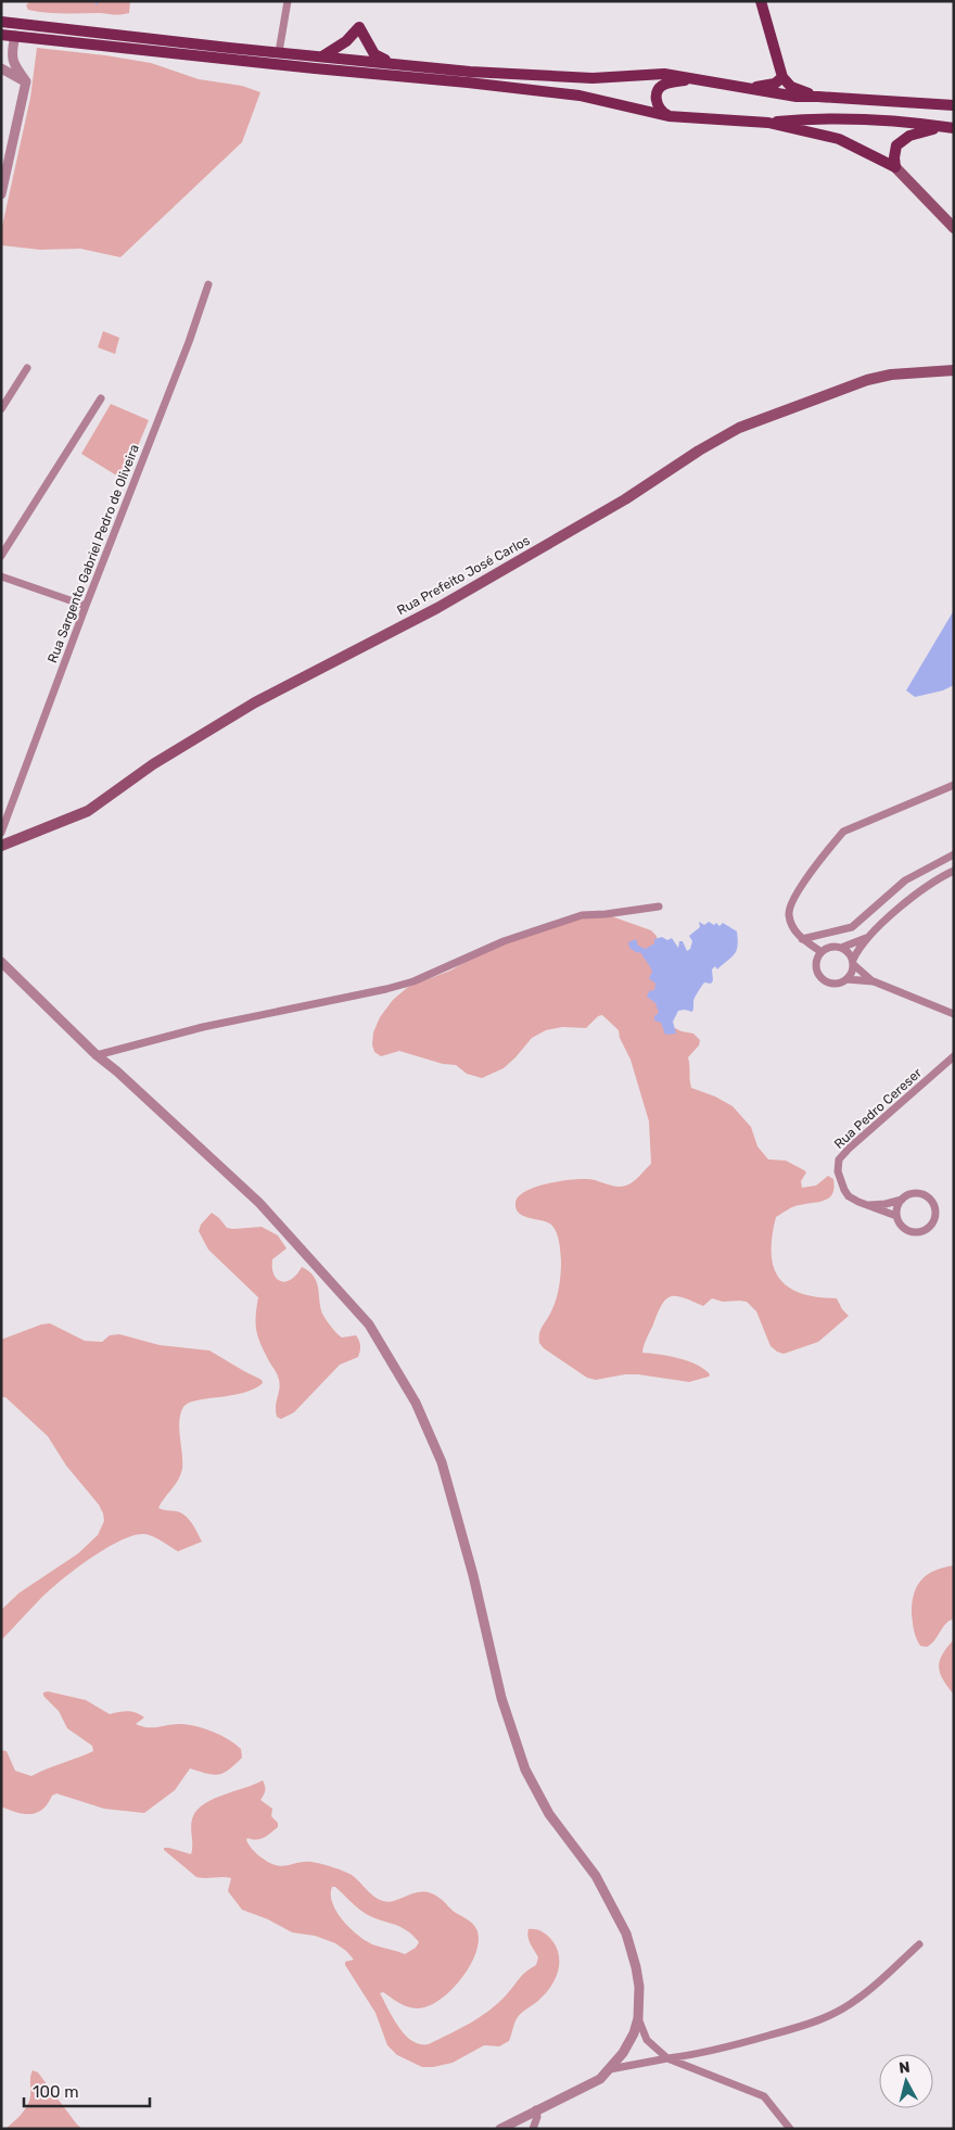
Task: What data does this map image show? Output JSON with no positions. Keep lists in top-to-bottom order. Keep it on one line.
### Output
{"streets":{"main road":["Rua Prefeito José Carlos"],"street":["Rua Sargento Gabriel Pedro de Oliveira","Rua Pedro Cereser"]},"scale_bar":"100 m","north":"top"}
